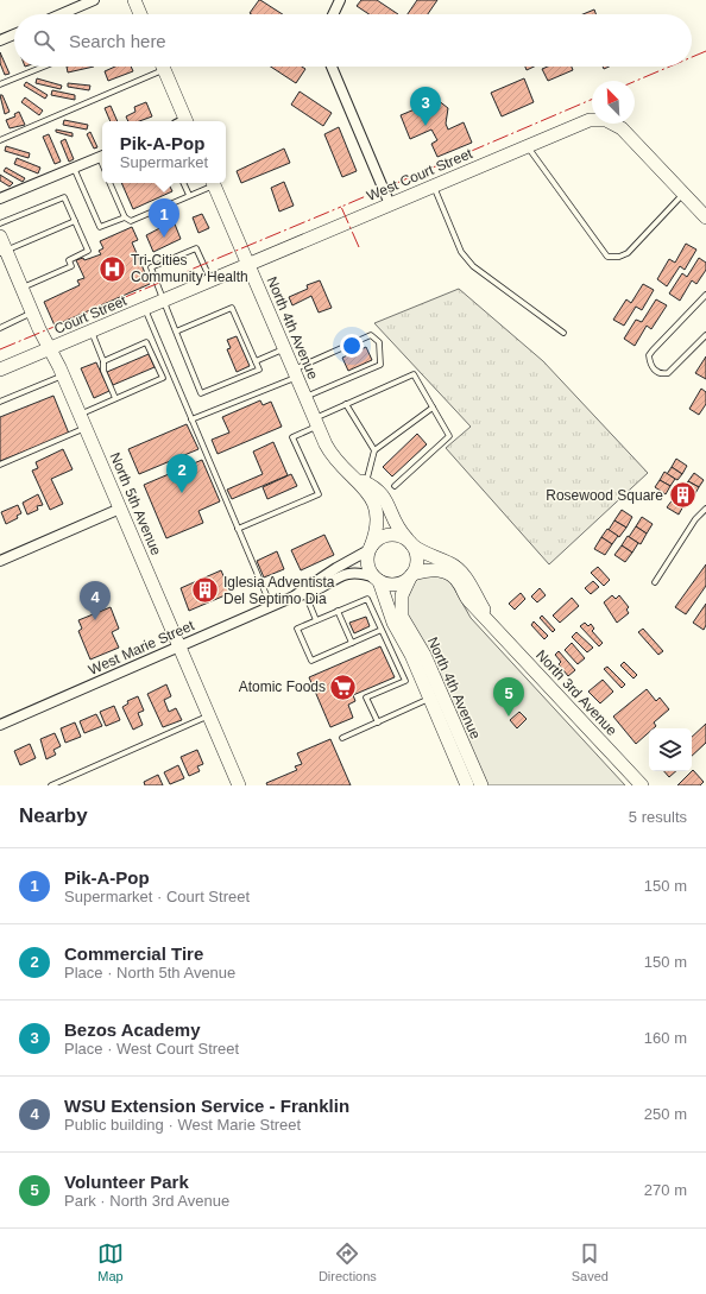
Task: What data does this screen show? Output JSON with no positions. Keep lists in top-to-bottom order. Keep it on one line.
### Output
{"streets":{"street":["West Court Street","Court Street","North 4th Avenue","North 5th Avenue","West Marie Street","North 3rd Avenue"]},"crossings":[["West Court Street","Court Street"],["West Court Street","North 4th Avenue"],["Court Street","North 4th Avenue"],["Court Street","North 5th Avenue"],["North 4th Avenue","West Marie Street"],["North 4th Avenue","North 3rd Avenue"],["North 5th Avenue","West Marie Street"],["West Marie Street","North 3rd Avenue"]],"places":{"hospital":["Tri-Cities Community Health"],"building":["Rosewood Square","Iglesia Adventista Del Septimo Dia"],"supermarket":["Atomic Foods"]},"north":"top left","page":{"search":"Search here","pins":["3","1","2","4","5"],"popup":["Pik-A-Pop","Supermarket"],"heading":["Nearby","5 results"],"list":[{"mark":"1","name":"Pik-A-Pop","note":"Supermarket · Court Street","value":"150 m"},{"mark":"2","name":"Commercial Tire","note":"Place · North 5th Avenue","value":"150 m"},{"mark":"3","name":"Bezos Academy","note":"Place · West Court Street","value":"160 m"},{"mark":"4","name":"WSU Extension Service - Franklin","note":"Public building · West Marie Street","value":"250 m"},{"mark":"5","name":"Volunteer Park","note":"Park · North 3rd Avenue","value":"270 m"}],"nav":["Map","Directions","Saved"]}}
